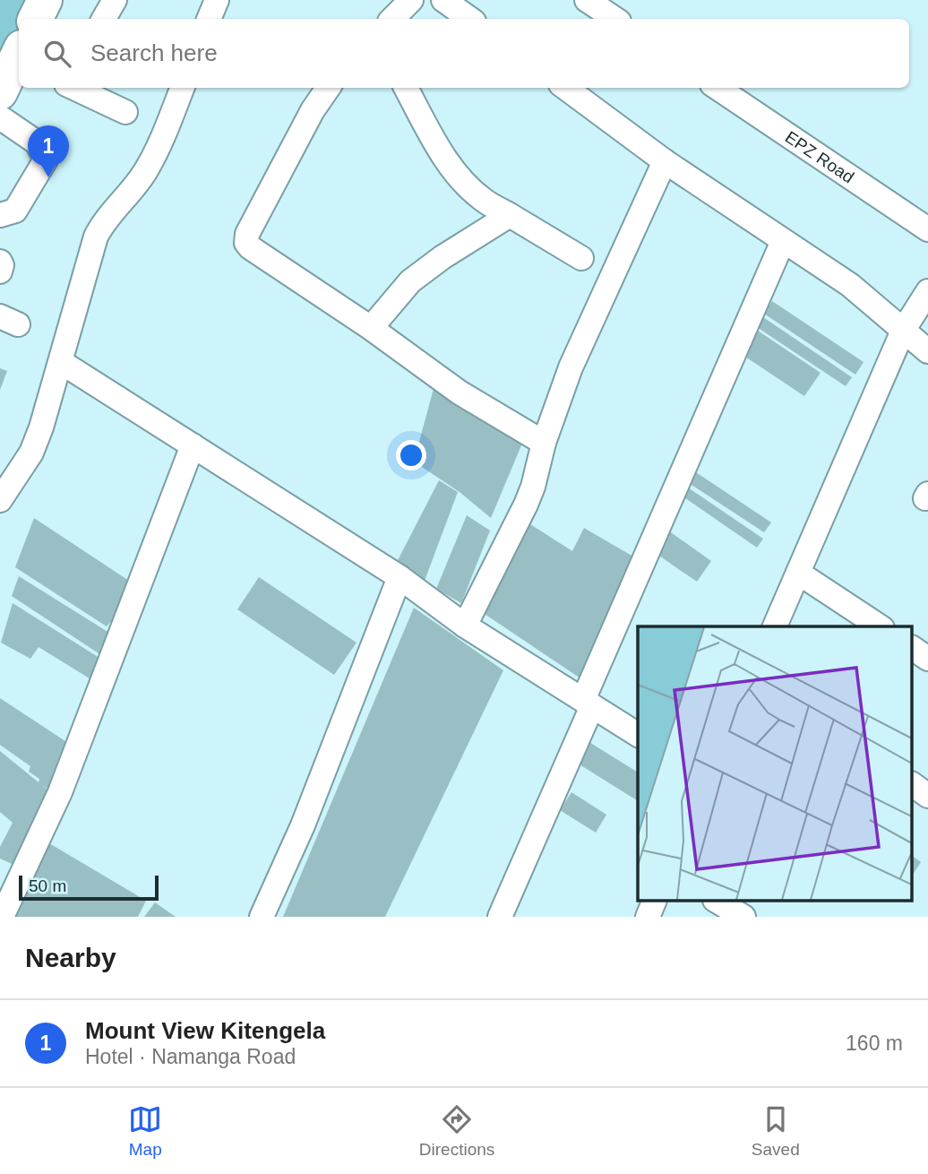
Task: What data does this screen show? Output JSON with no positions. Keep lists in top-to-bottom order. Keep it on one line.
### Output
{"streets":{"street":["EPZ Road"]},"scale_bar":"50 m","page":{"search":"Search here","pins":"1","scale":"50 m","heading":"Nearby","list":[{"mark":"1","name":"Mount View Kitengela","note":"Hotel · Namanga Road","value":"160 m"}],"nav":["Map","Directions","Saved"]}}
